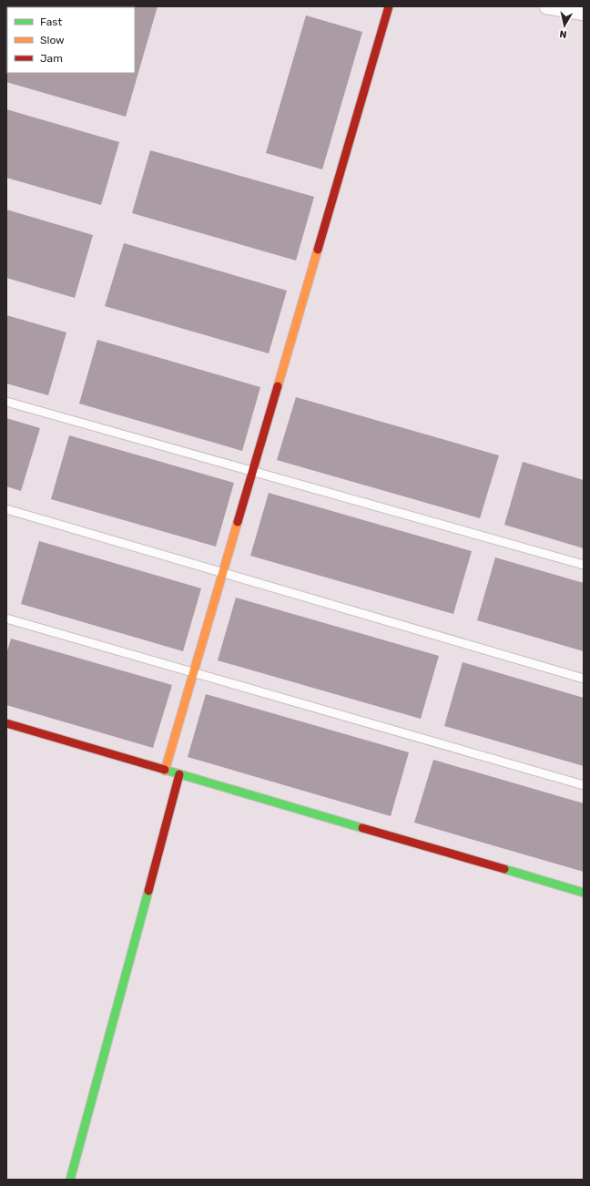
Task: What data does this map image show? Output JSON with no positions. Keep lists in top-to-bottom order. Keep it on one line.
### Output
{"legend":["Fast","Slow","Jam"],"north":"bottom"}
